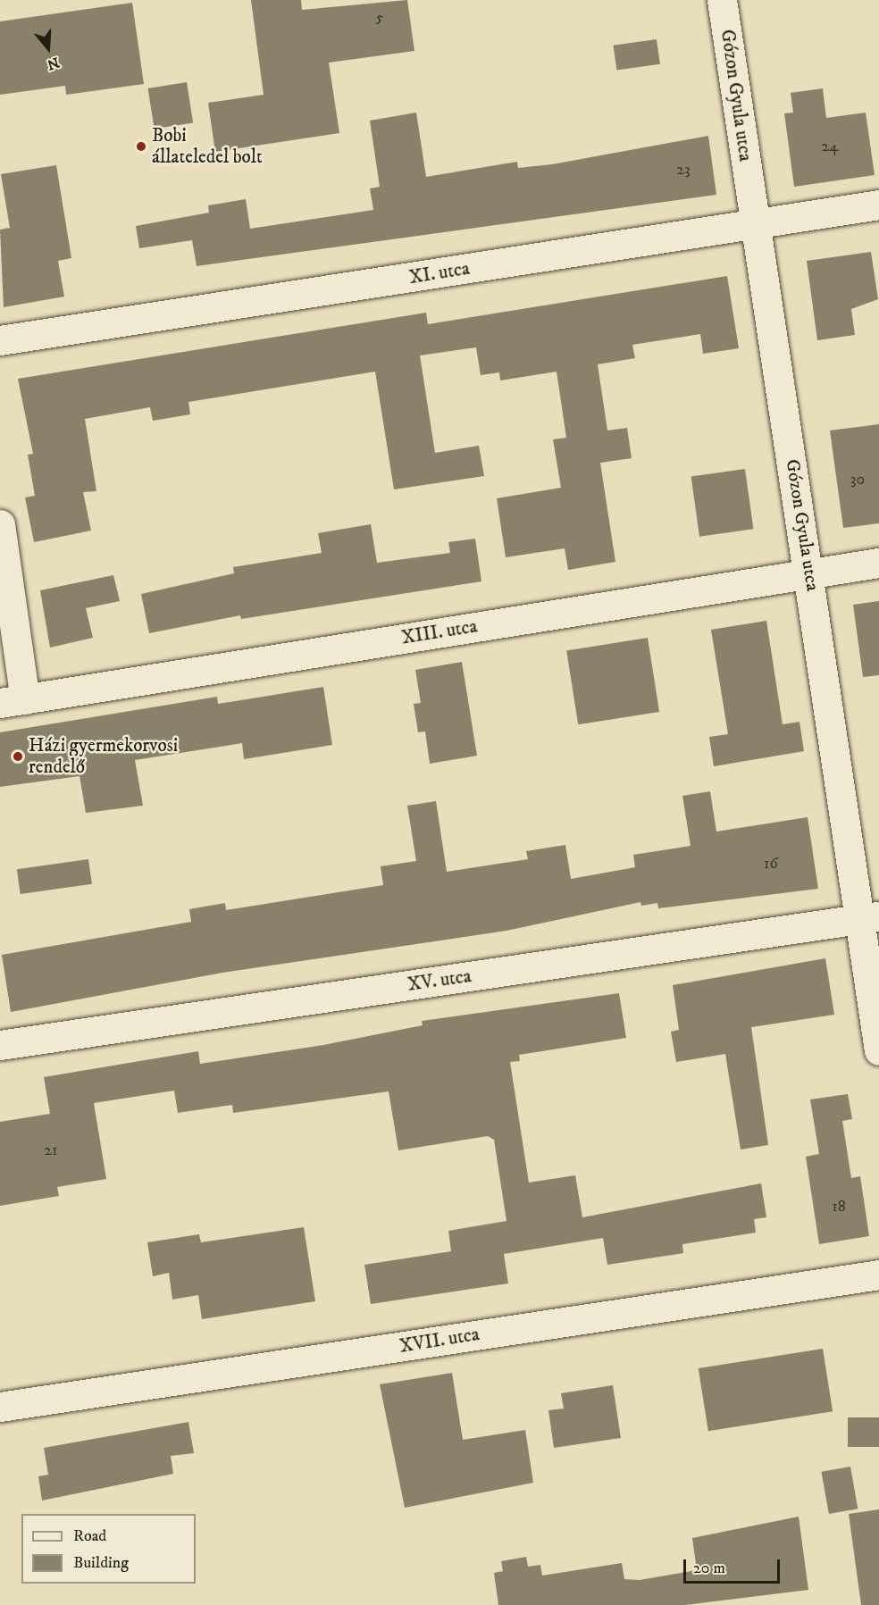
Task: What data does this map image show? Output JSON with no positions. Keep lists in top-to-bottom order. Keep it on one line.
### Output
{"streets":{"street":["Gózon Gyula utca","XI. utca","XIII. utca","XV. utca","XVII. utca"]},"crossings":[["Gózon Gyula utca","XI. utca"],["Gózon Gyula utca","XIII. utca"],["Gózon Gyula utca","XV. utca"]],"places":["Bobi állateledel bolt","Házi gyermekorvosi rendelő"],"house_numbers":["5","24","23","30","16","21","18"],"legend":["Road","Building"],"scale_bar":"20 m","north":"bottom"}
